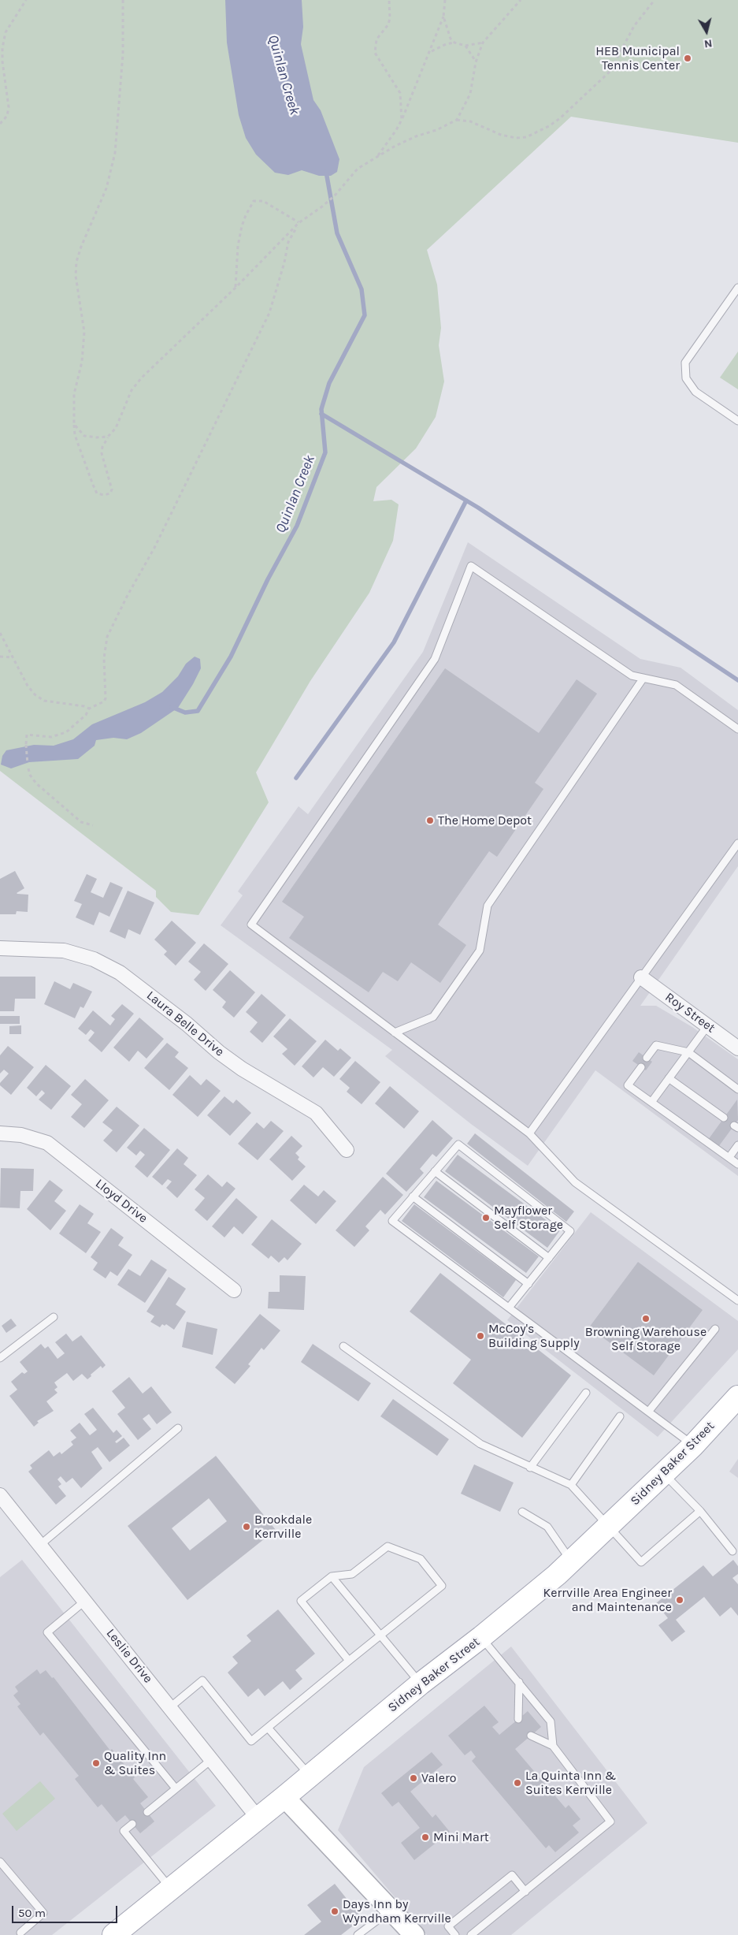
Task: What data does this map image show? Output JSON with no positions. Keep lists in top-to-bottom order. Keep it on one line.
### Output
{"streets":{"main road":["Sidney Baker Street"],"street":["Roy Street","Laura Belle Drive","Lloyd Drive","Leslie Drive"]},"crossings":[["Sidney Baker Street","Leslie Drive"]],"water":["Quinlan Creek"],"places":["HEB Municipal Tennis Center","The Home Depot","Mayflower Self Storage","Browning Warehouse Self Storage","McCoy's Building Supply","Brookdale Kerrville","Kerrville Area Engineer and Maintenance","Quality Inn & Suites","Valero","La Quinta Inn & Suites Kerrville","Mini Mart","Days Inn by Wyndham Kerrville"],"scale_bar":"50 m","north":"bottom"}
